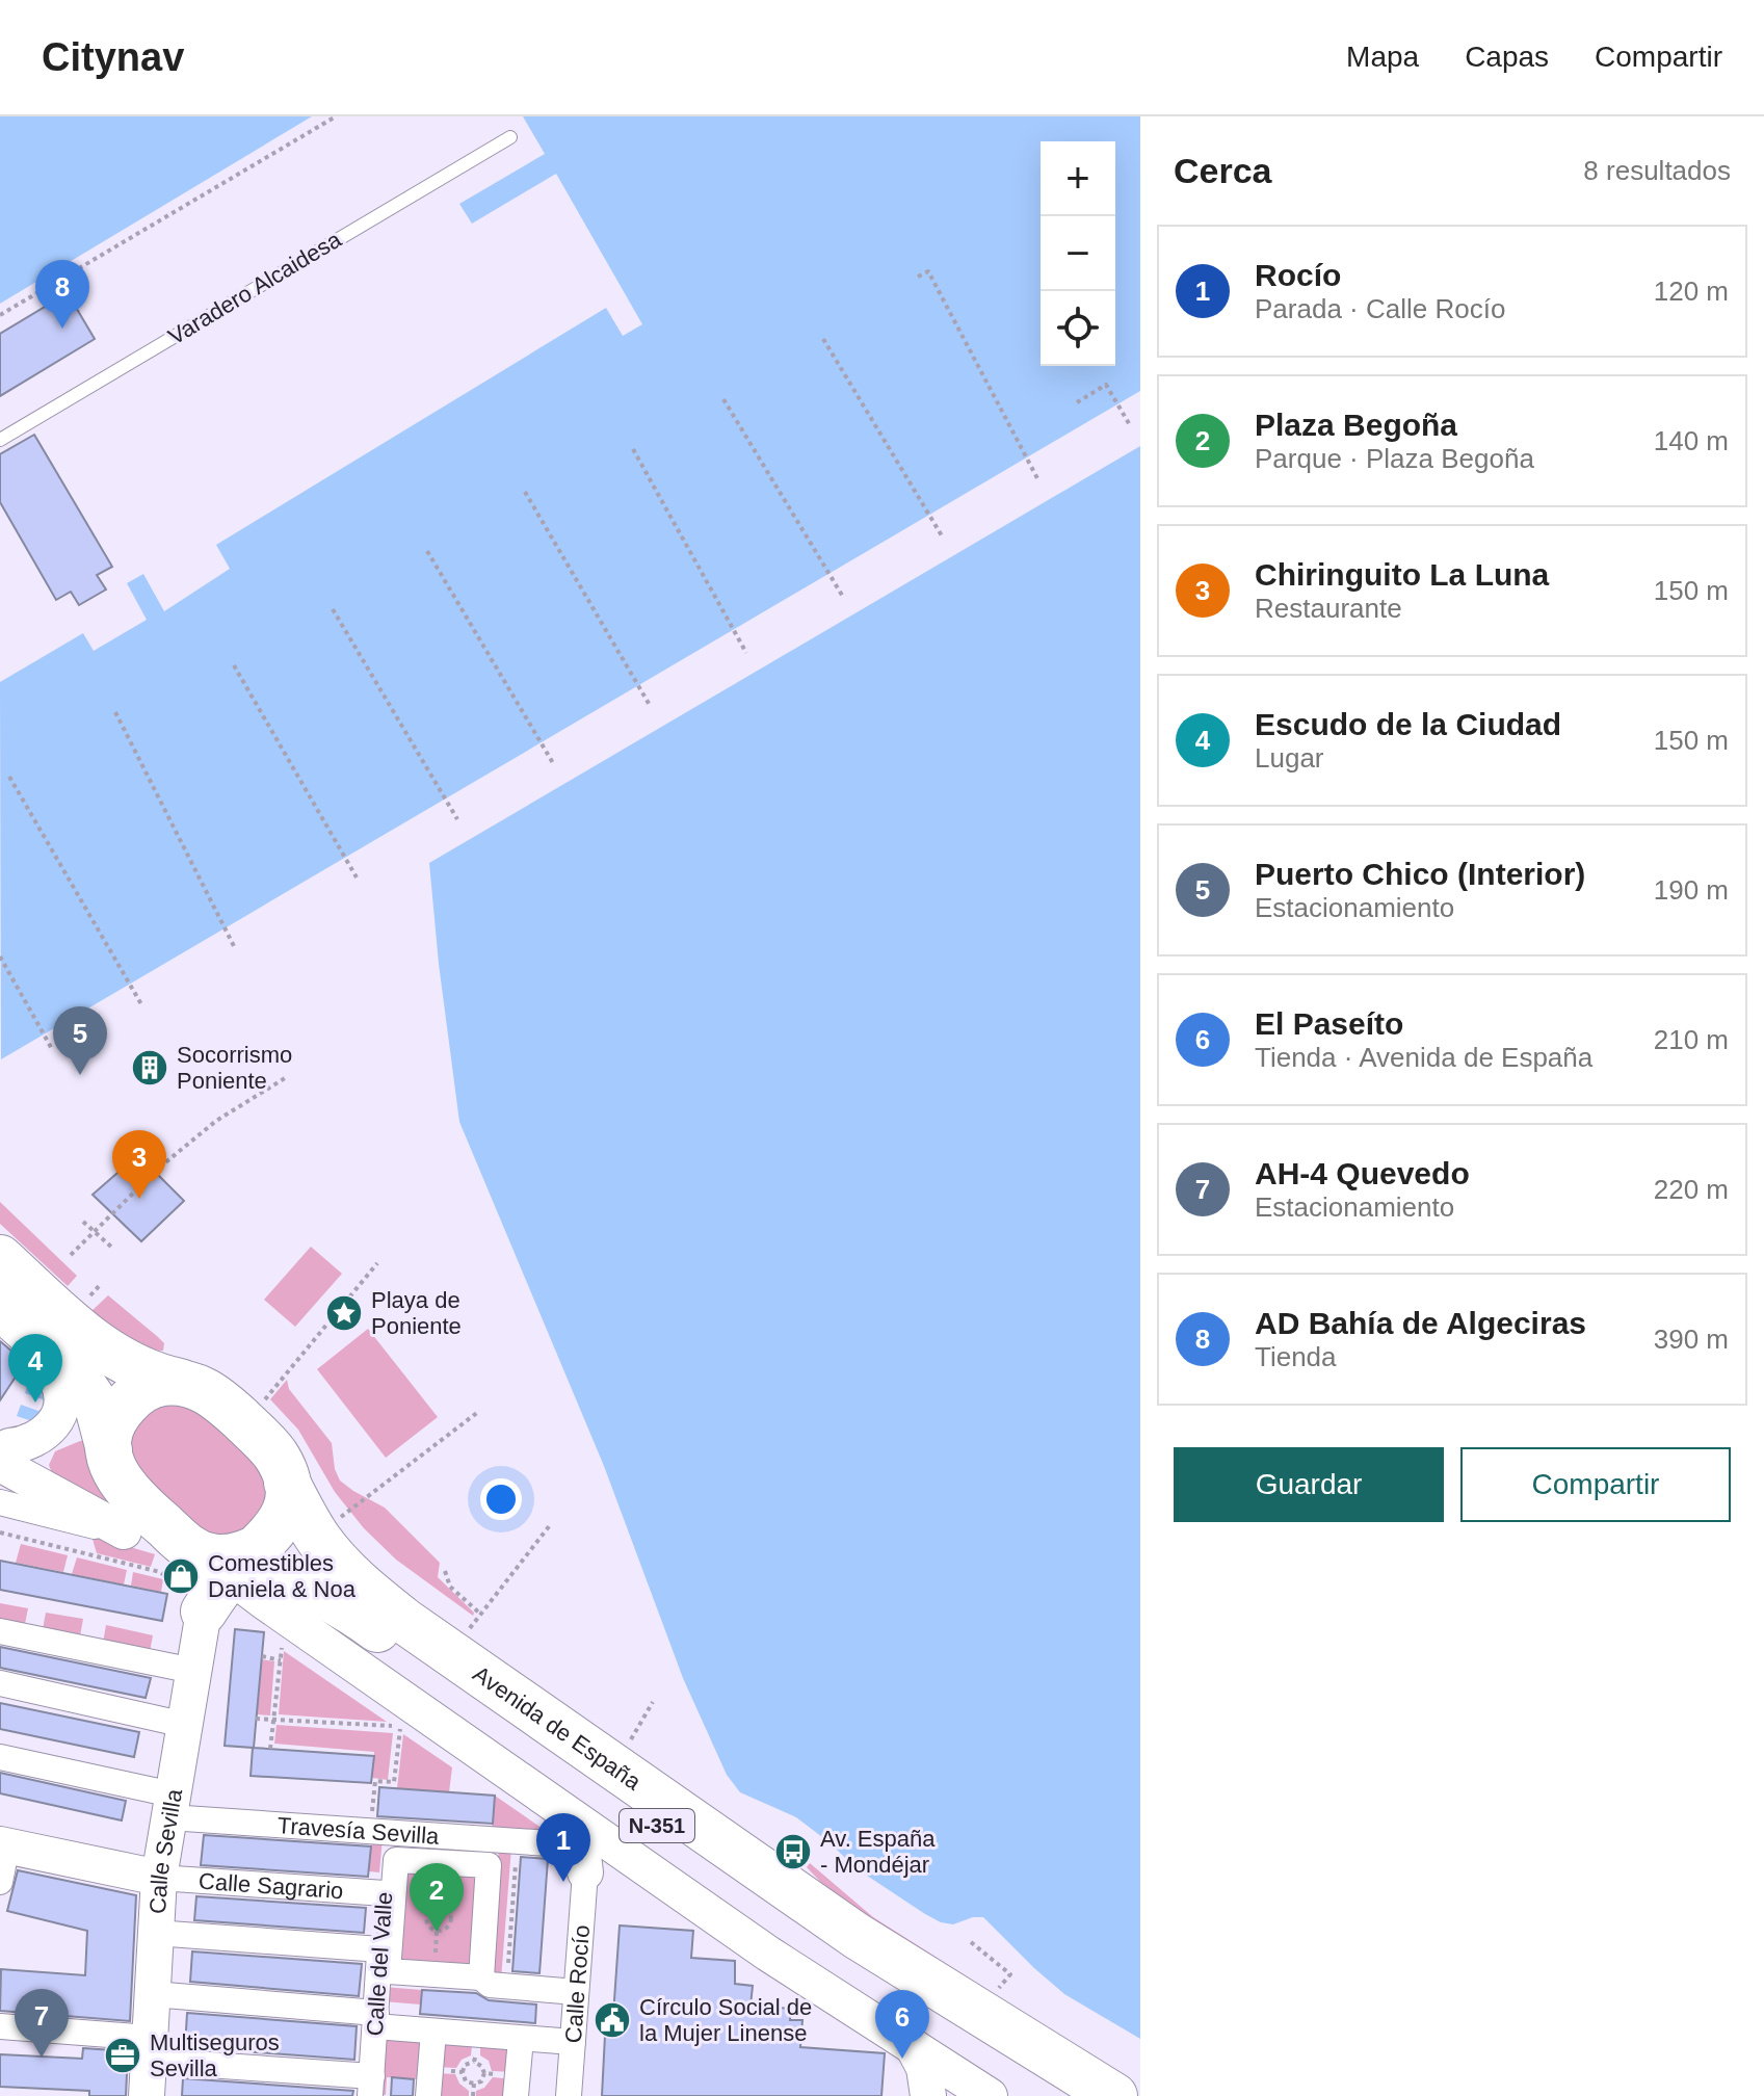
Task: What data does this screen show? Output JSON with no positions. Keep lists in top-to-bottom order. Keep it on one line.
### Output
{"streets":{"highway":["Avenida de España","N-351"],"street":["Travesía Sevilla","Calle Sevilla","Calle Sagrario","Calle del Valle","Calle Rocío"],"lane":["Varadero Alcaidesa"]},"crossings":[["Avenida de España","N-351"],["Avenida de España","Calle Sevilla"],["N-351","Calle Sevilla"],["Travesía Sevilla","Calle Sevilla"],["Travesía Sevilla","Calle del Valle"],["Calle Sevilla","Calle Sagrario"],["Calle Sagrario","Calle del Valle"]],"places":{"building":["Socorrismo Poniente"],"place":["Playa de Poniente"],"shop":["Comestibles Daniela & Noa"],"bus stop":["Av. España - Mondéjar"],"public building":["Círculo Social de la Mujer Linense"],"office":["Multiseguros Sevilla"]},"page":{"header":"Citynav","nav":["Mapa","Capas","Compartir"],"heading":["Cerca","8 resultados"],"map_buttons":["+","−"],"list":[{"mark":"1","name":"Rocío","note":"Parada · Calle Rocío","value":"120 m"},{"mark":"2","name":"Plaza Begoña","note":"Parque · Plaza Begoña","value":"140 m"},{"mark":"3","name":"Chiringuito La Luna","note":"Restaurante","value":"150 m"},{"mark":"4","name":"Escudo de la Ciudad","note":"Lugar","value":"150 m"},{"mark":"5","name":"Puerto Chico (Interior)","note":"Estacionamiento","value":"190 m"},{"mark":"6","name":"El Paseíto","note":"Tienda · Avenida de España","value":"210 m"},{"mark":"7","name":"AH-4 Quevedo","note":"Estacionamiento","value":"220 m"},{"mark":"8","name":"AD Bahía de Algeciras","note":"Tienda","value":"390 m"}],"pins":["8","5","3","4","1","2","7","6"],"buttons":["Guardar","Compartir"]}}
